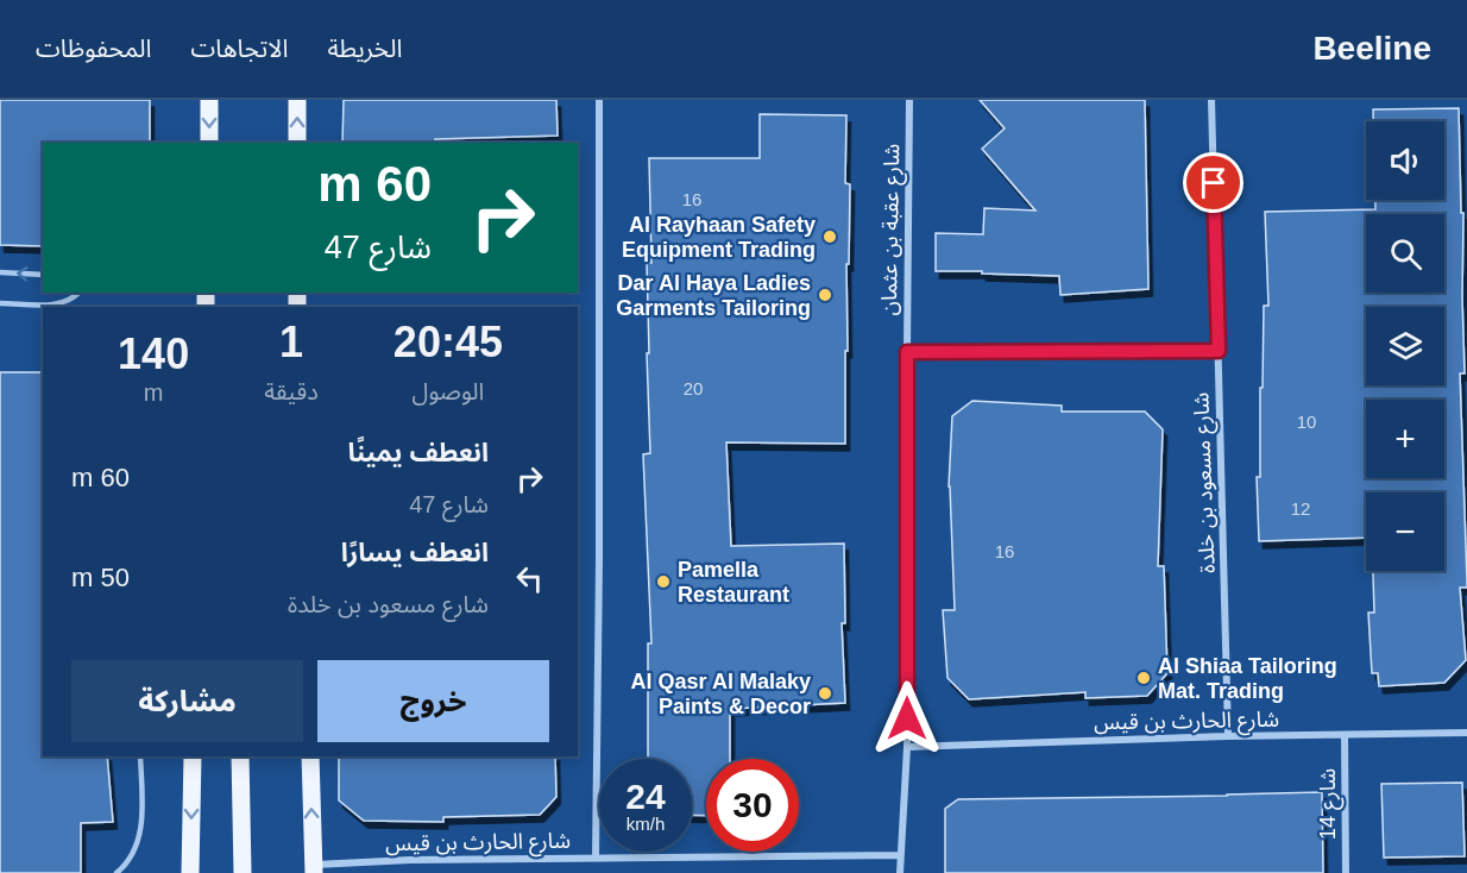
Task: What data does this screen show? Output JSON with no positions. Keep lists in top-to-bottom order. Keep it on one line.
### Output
{"streets":{"street":["شارع عقبة بن عثمان","شارع مسعود بن خلدة","شارع الحارث بن قيس","شارع 14"]},"crossings":[["شارع عقبة بن عثمان","شارع الحارث بن قيس"],["شارع مسعود بن خلدة","شارع الحارث بن قيس"],["شارع الحارث بن قيس","شارع 14"]],"places":["Al Rayhaan Safety Equipment Trading","Dar Al Haya Ladies Garments Tailoring","Pamella Restaurant","Al Shiaa Tailoring Mat. Trading","Al Qasr Al Malaky Paints & Decor"],"house_numbers":["16","20","10","12","16"],"page":{"header":"Beeline","nav":["الخريطة","الاتجاهات","المحفوظات"],"map_buttons":["+","−"],"turn":["60 m","شارع 47"],"eta":["20:45","الوصول","1","دقيقة","140","m"],"list":[{"name":"انعطف يمينًا","note":"شارع 47","value":"60 m"},{"name":"انعطف يسارًا","note":"شارع مسعود بن خلدة","value":"50 m"}],"buttons":["خروج","مشاركة"],"speed":"24 km/h","limit":"30"}}
